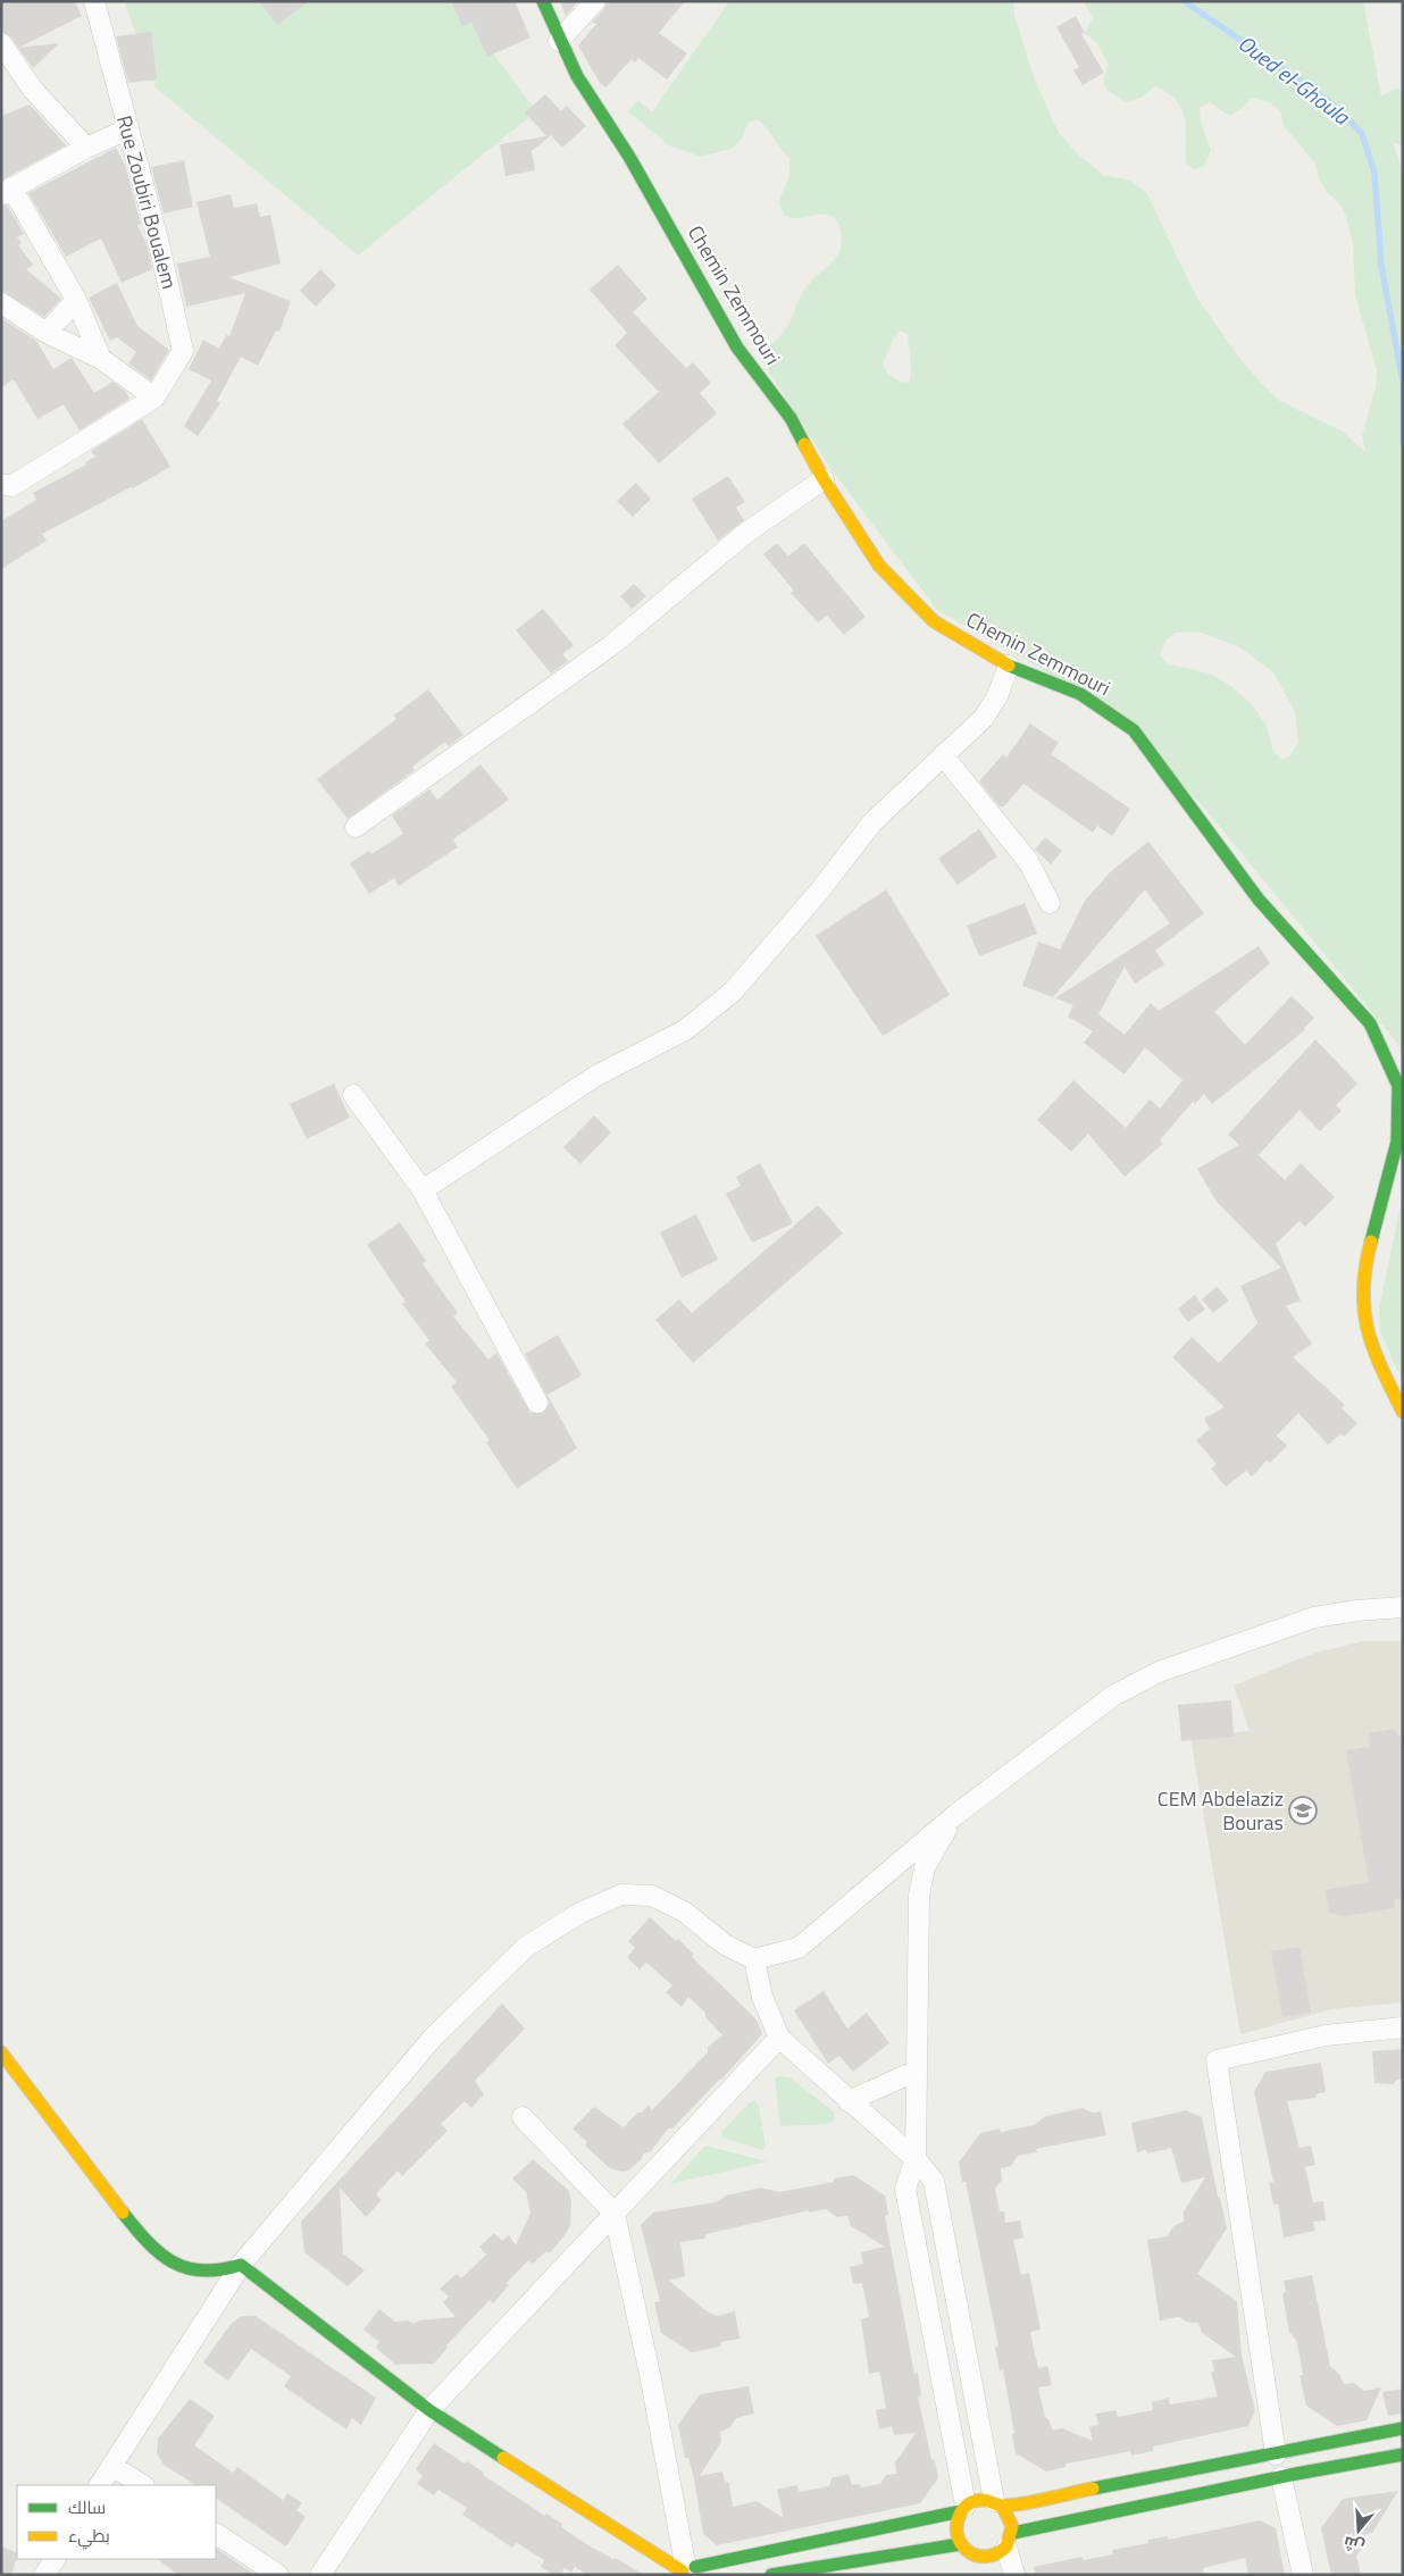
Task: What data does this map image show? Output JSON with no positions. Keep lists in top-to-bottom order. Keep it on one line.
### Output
{"streets":{"street":["Rue Zoubiri Boualem","Chemin Zemmouri"]},"water":["Oued el-Ghoula"],"places":{"school or university":["CEM Abdelaziz Bouras"]},"legend":["سالك","بطيء"],"north":"bottom"}
